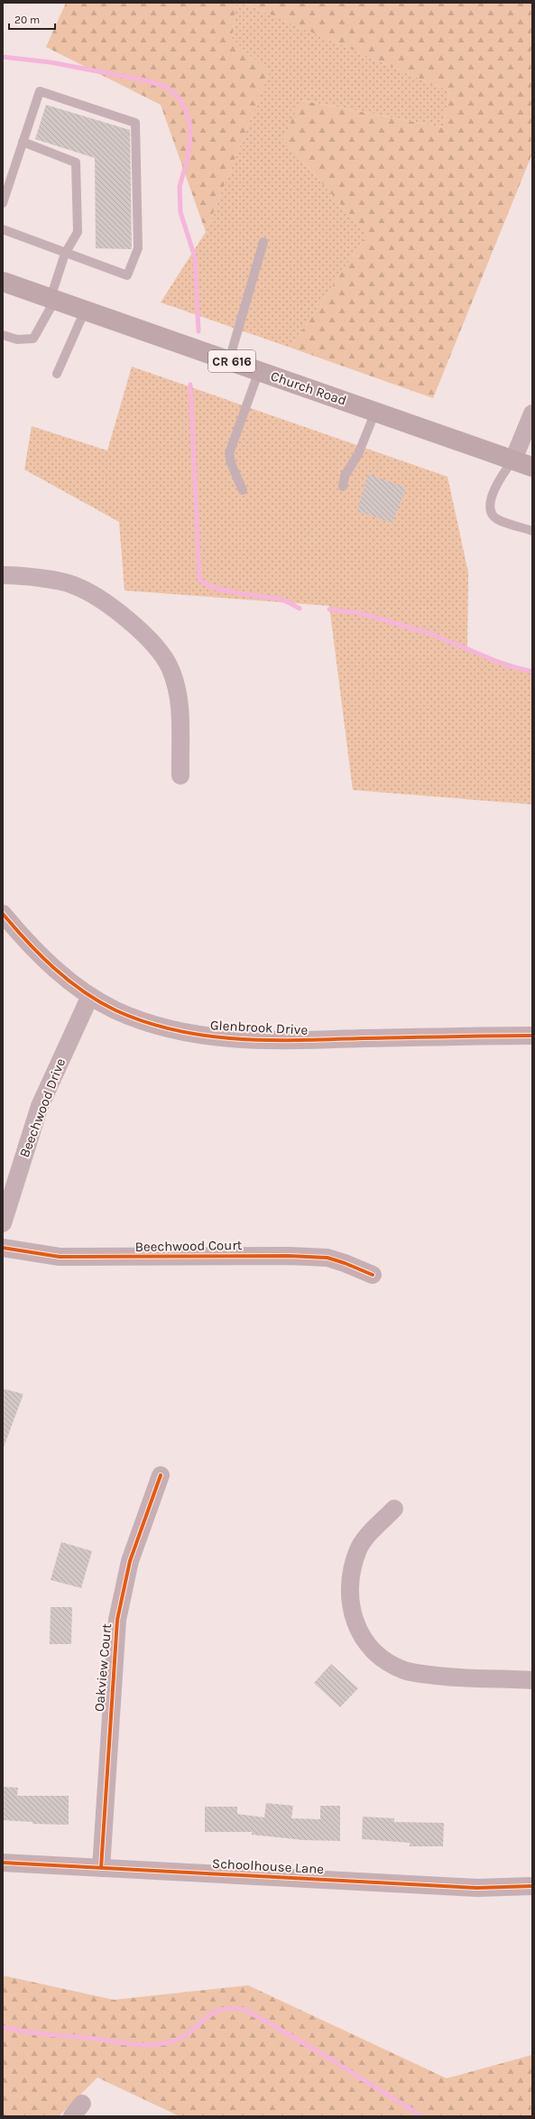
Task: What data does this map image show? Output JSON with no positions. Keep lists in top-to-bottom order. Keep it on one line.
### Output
{"streets":{"main road":["CR 616","Church Road"],"street":["Glenbrook Drive","Beechwood Drive","Beechwood Court","Oakview Court","Schoolhouse Lane"]},"crossings":[["Glenbrook Drive","Beechwood Drive"],["Oakview Court","Schoolhouse Lane"]],"scale_bar":"20 m"}
